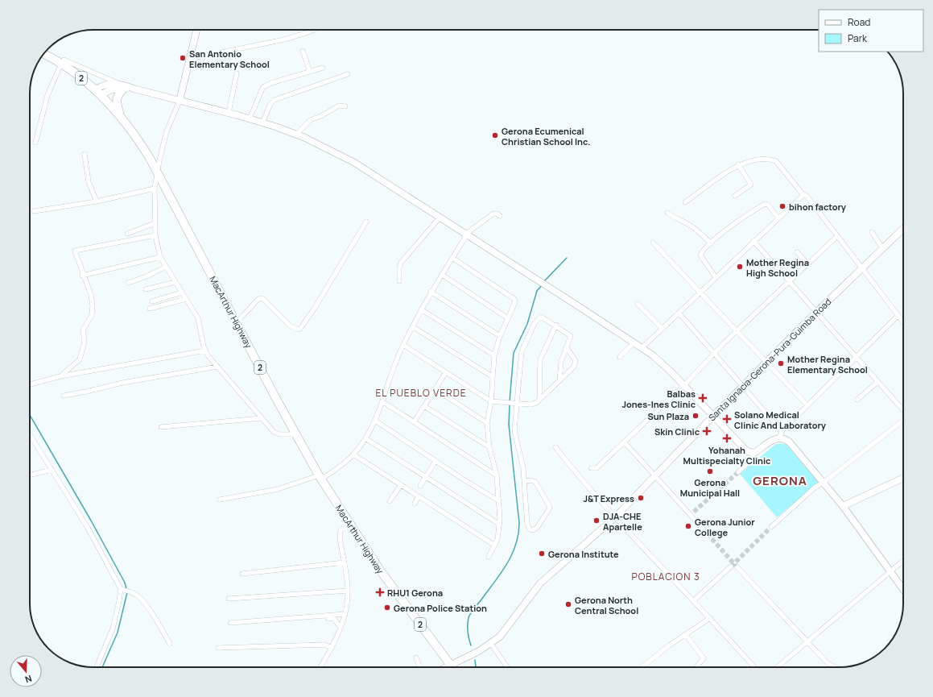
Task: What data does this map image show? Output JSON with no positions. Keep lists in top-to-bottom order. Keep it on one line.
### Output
{"streets":{"highway":["2","MacArthur Highway"],"main road":["Santa Ignacia-Gerona-Pura-Guimba Road"]},"crossings":[["MacArthur Highway","Santa Ignacia-Gerona-Pura-Guimba Road"]],"districts":["EL PUEBLO VERDE","GERONA","POBLACION 3"],"places":{"other":["San Antonio Elementary School","Gerona Ecumenical Christian School Inc.","bihon factory","Mother Regina High School","Mother Regina Elementary School","Sun Plaza","Gerona Municipal Hall","J&T Express","DJA-CHE Apartelle","Gerona Junior College","Gerona Institute","Gerona North Central School","Gerona Police Station"],"health":["Balbas Jones-Ines Clinic","Solano Medical Clinic And Laboratory","Skin Clinic","Yohanah Multispecialty Clinic","RHU1 Gerona"]},"legend":["Road","Park"],"north":"bottom"}
